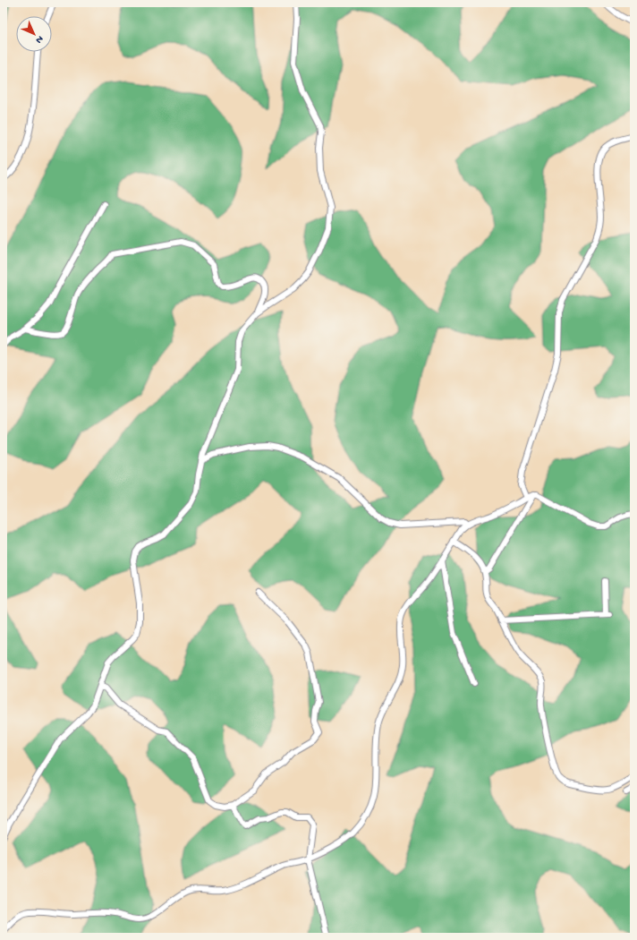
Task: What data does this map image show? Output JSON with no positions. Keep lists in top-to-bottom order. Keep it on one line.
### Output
{"north":"bottom right"}
